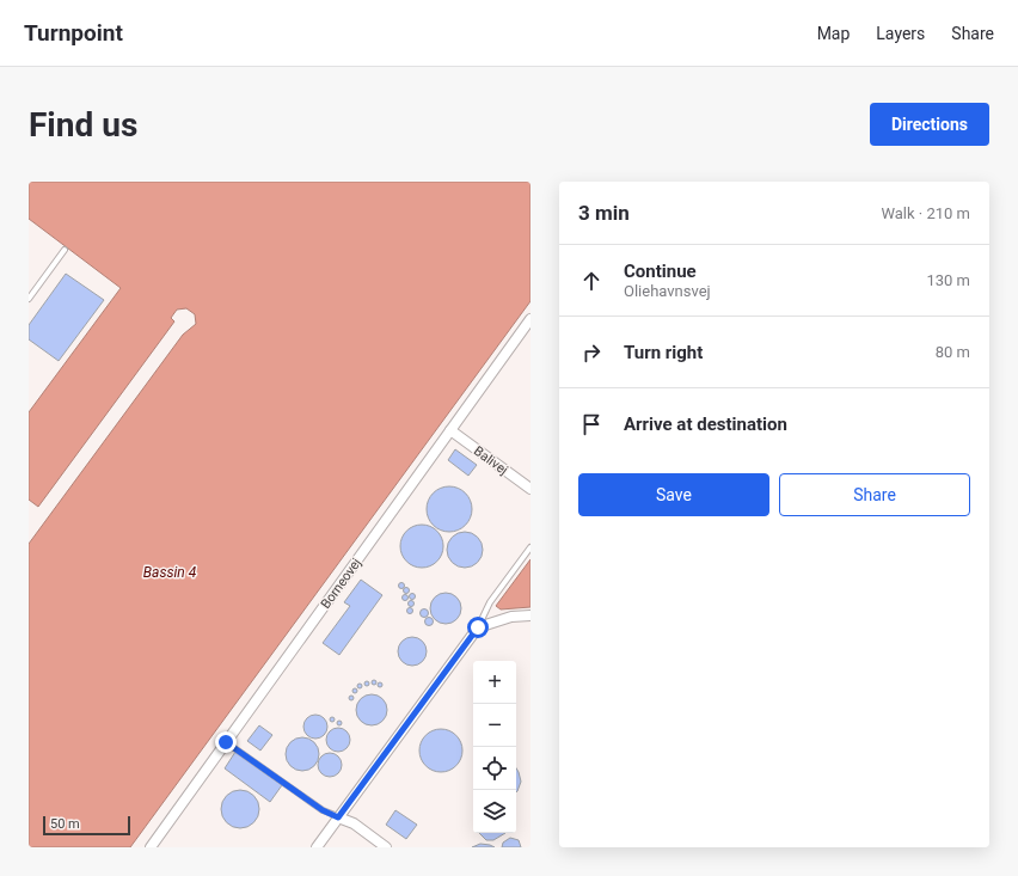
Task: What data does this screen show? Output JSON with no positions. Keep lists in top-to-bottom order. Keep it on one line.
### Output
{"streets":{"street":["Balivej","Borneovej"]},"crossings":[["Balivej","Borneovej"]],"water":["Bassin 4"],"scale_bar":"50 m","page":{"header":"Turnpoint","nav":["Map","Layers","Share"],"buttons":["Directions",["Save","Share"]],"title":"Find us","heading":["3 min","Walk · 210 m"],"list":[["Continue","Oliehavnsvej","130 m"],["Turn right","80 m"],"Arrive at destination"],"map_buttons":["+","−"],"scale":"50 m"}}
